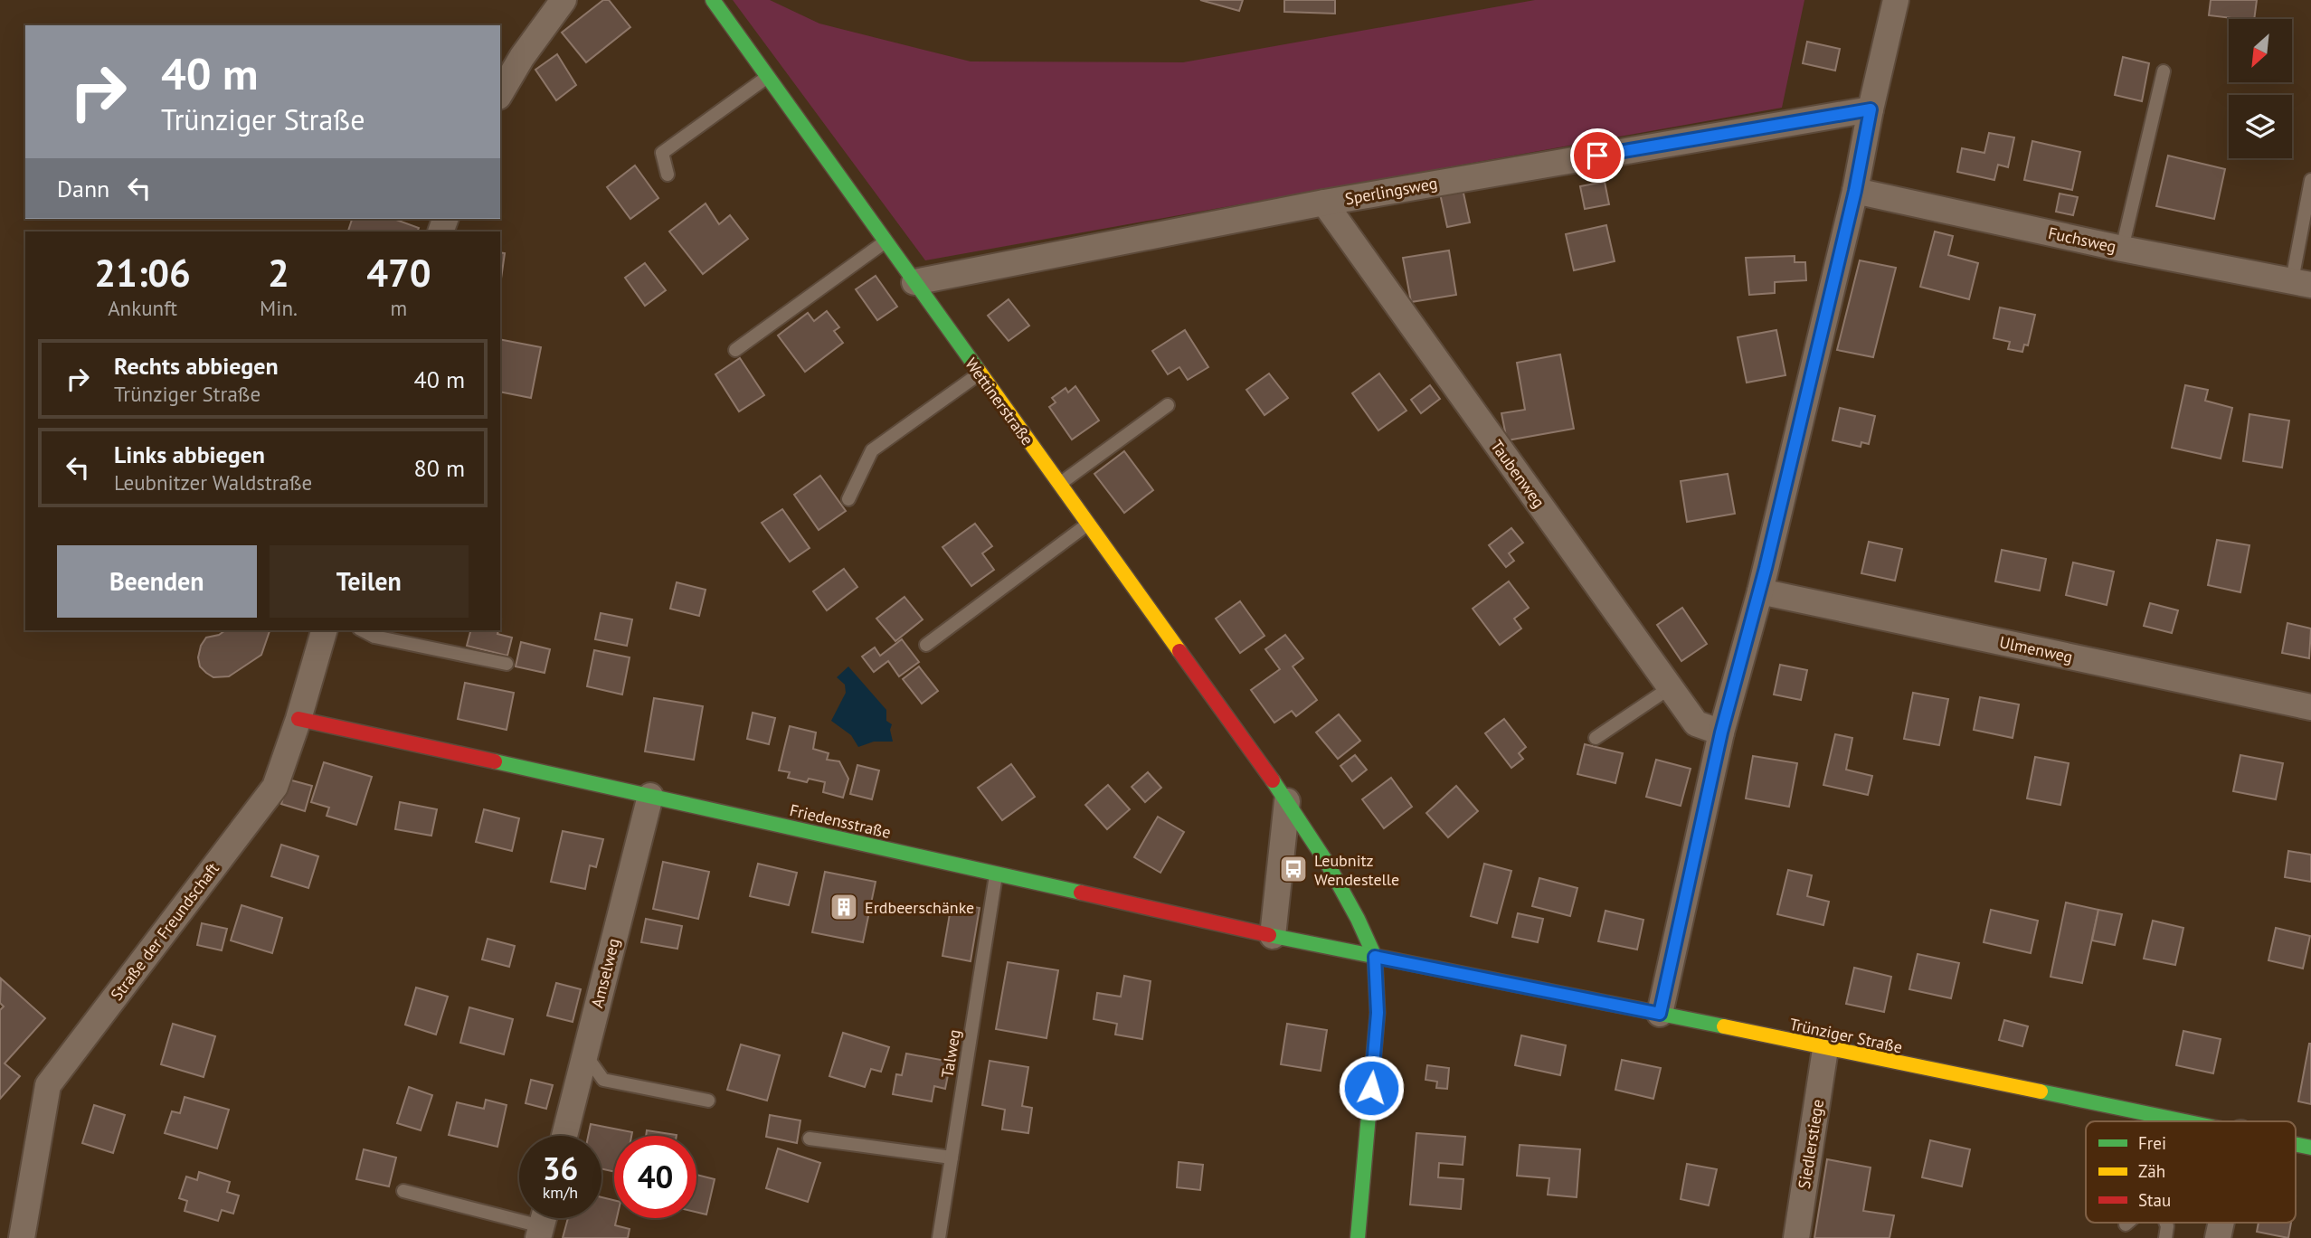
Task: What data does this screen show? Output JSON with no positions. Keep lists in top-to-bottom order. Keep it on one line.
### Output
{"streets":{"street":["Sperlingsweg","Fuchsweg","Wettinerstraße","Taubenweg","Ulmenweg","Friedensstraße","Straße der Freundschaft","Amselweg","Trünziger Straße","Siedlerstiege"],"lane":["Talweg"]},"crossings":[["Sperlingsweg","Wettinerstraße"],["Sperlingsweg","Taubenweg"],["Wettinerstraße","Friedensstraße"],["Wettinerstraße","Trünziger Straße"],["Friedensstraße","Straße der Freundschaft"],["Friedensstraße","Amselweg"],["Friedensstraße","Trünziger Straße"],["Friedensstraße","Talweg"],["Trünziger Straße","Siedlerstiege"]],"places":{"bus stop":["Leubnitz Wendestelle"],"building":["Erdbeerschänke"]},"legend":["Frei","Zäh","Stau"],"north":"bottom left","page":{"turn":["40 m","Trünziger Straße"],"then":"Dann","eta":["21:06","Ankunft","2","Min.","470","m"],"list":[{"name":"Rechts abbiegen","note":"Trünziger Straße","value":"40 m"},{"name":"Links abbiegen","note":"Leubnitzer Waldstraße","value":"80 m"}],"buttons":["Beenden","Teilen"],"speed":"36 km/h","limit":"40"}}
